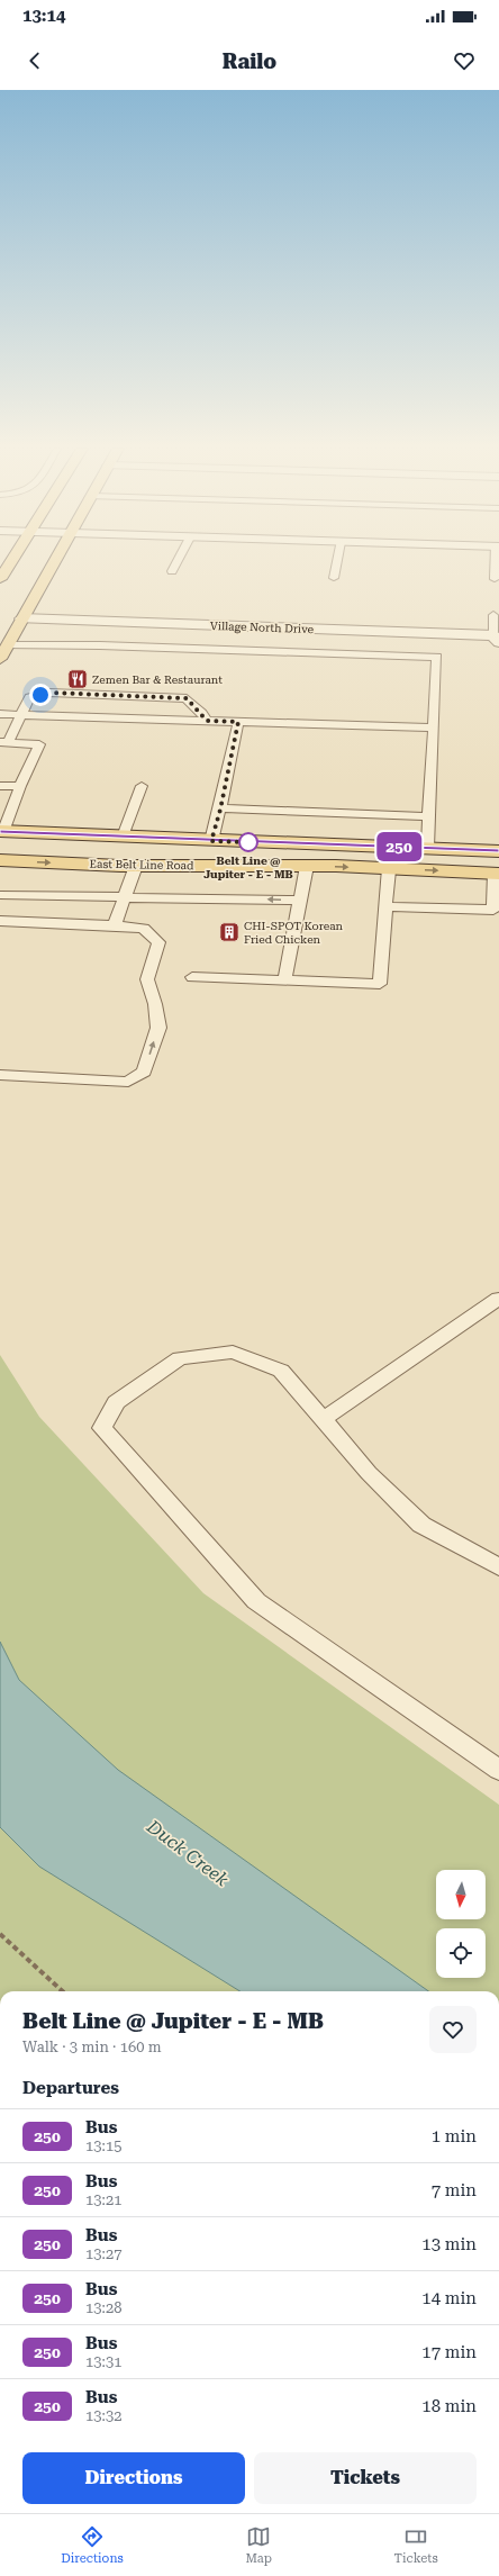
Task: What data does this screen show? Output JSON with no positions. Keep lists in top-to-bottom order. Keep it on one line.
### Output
{"streets":{"main road":["East Belt Line Road"],"street":["Village North Drive"]},"water":["Duck Creek"],"places":{"restaurant":["Zemen Bar & Restaurant"],"other":["Belt Line @ Jupiter - E - MB"],"building":["CHI-SPOT Korean Fried Chicken"]},"lines":["bus line 250"],"north":"bottom","page":{"status":"13:14","header":"Railo","on_map":"250","heading":[["Belt Line @ Jupiter - E - MB","Walk · 3 min · 160 m"],"Departures"],"list":[{"mark":"250","name":"Bus","note":"13:15","value":"1 min"},{"mark":"250","name":"Bus","note":"13:21","value":"7 min"},{"mark":"250","name":"Bus","note":"13:27","value":"13 min"},{"mark":"250","name":"Bus","note":"13:28","value":"14 min"},{"mark":"250","name":"Bus","note":"13:31","value":"17 min"},{"mark":"250","name":"Bus","note":"13:32","value":"18 min"}],"buttons":["Directions","Tickets"],"tabs":["Directions","Map","Tickets"]}}
